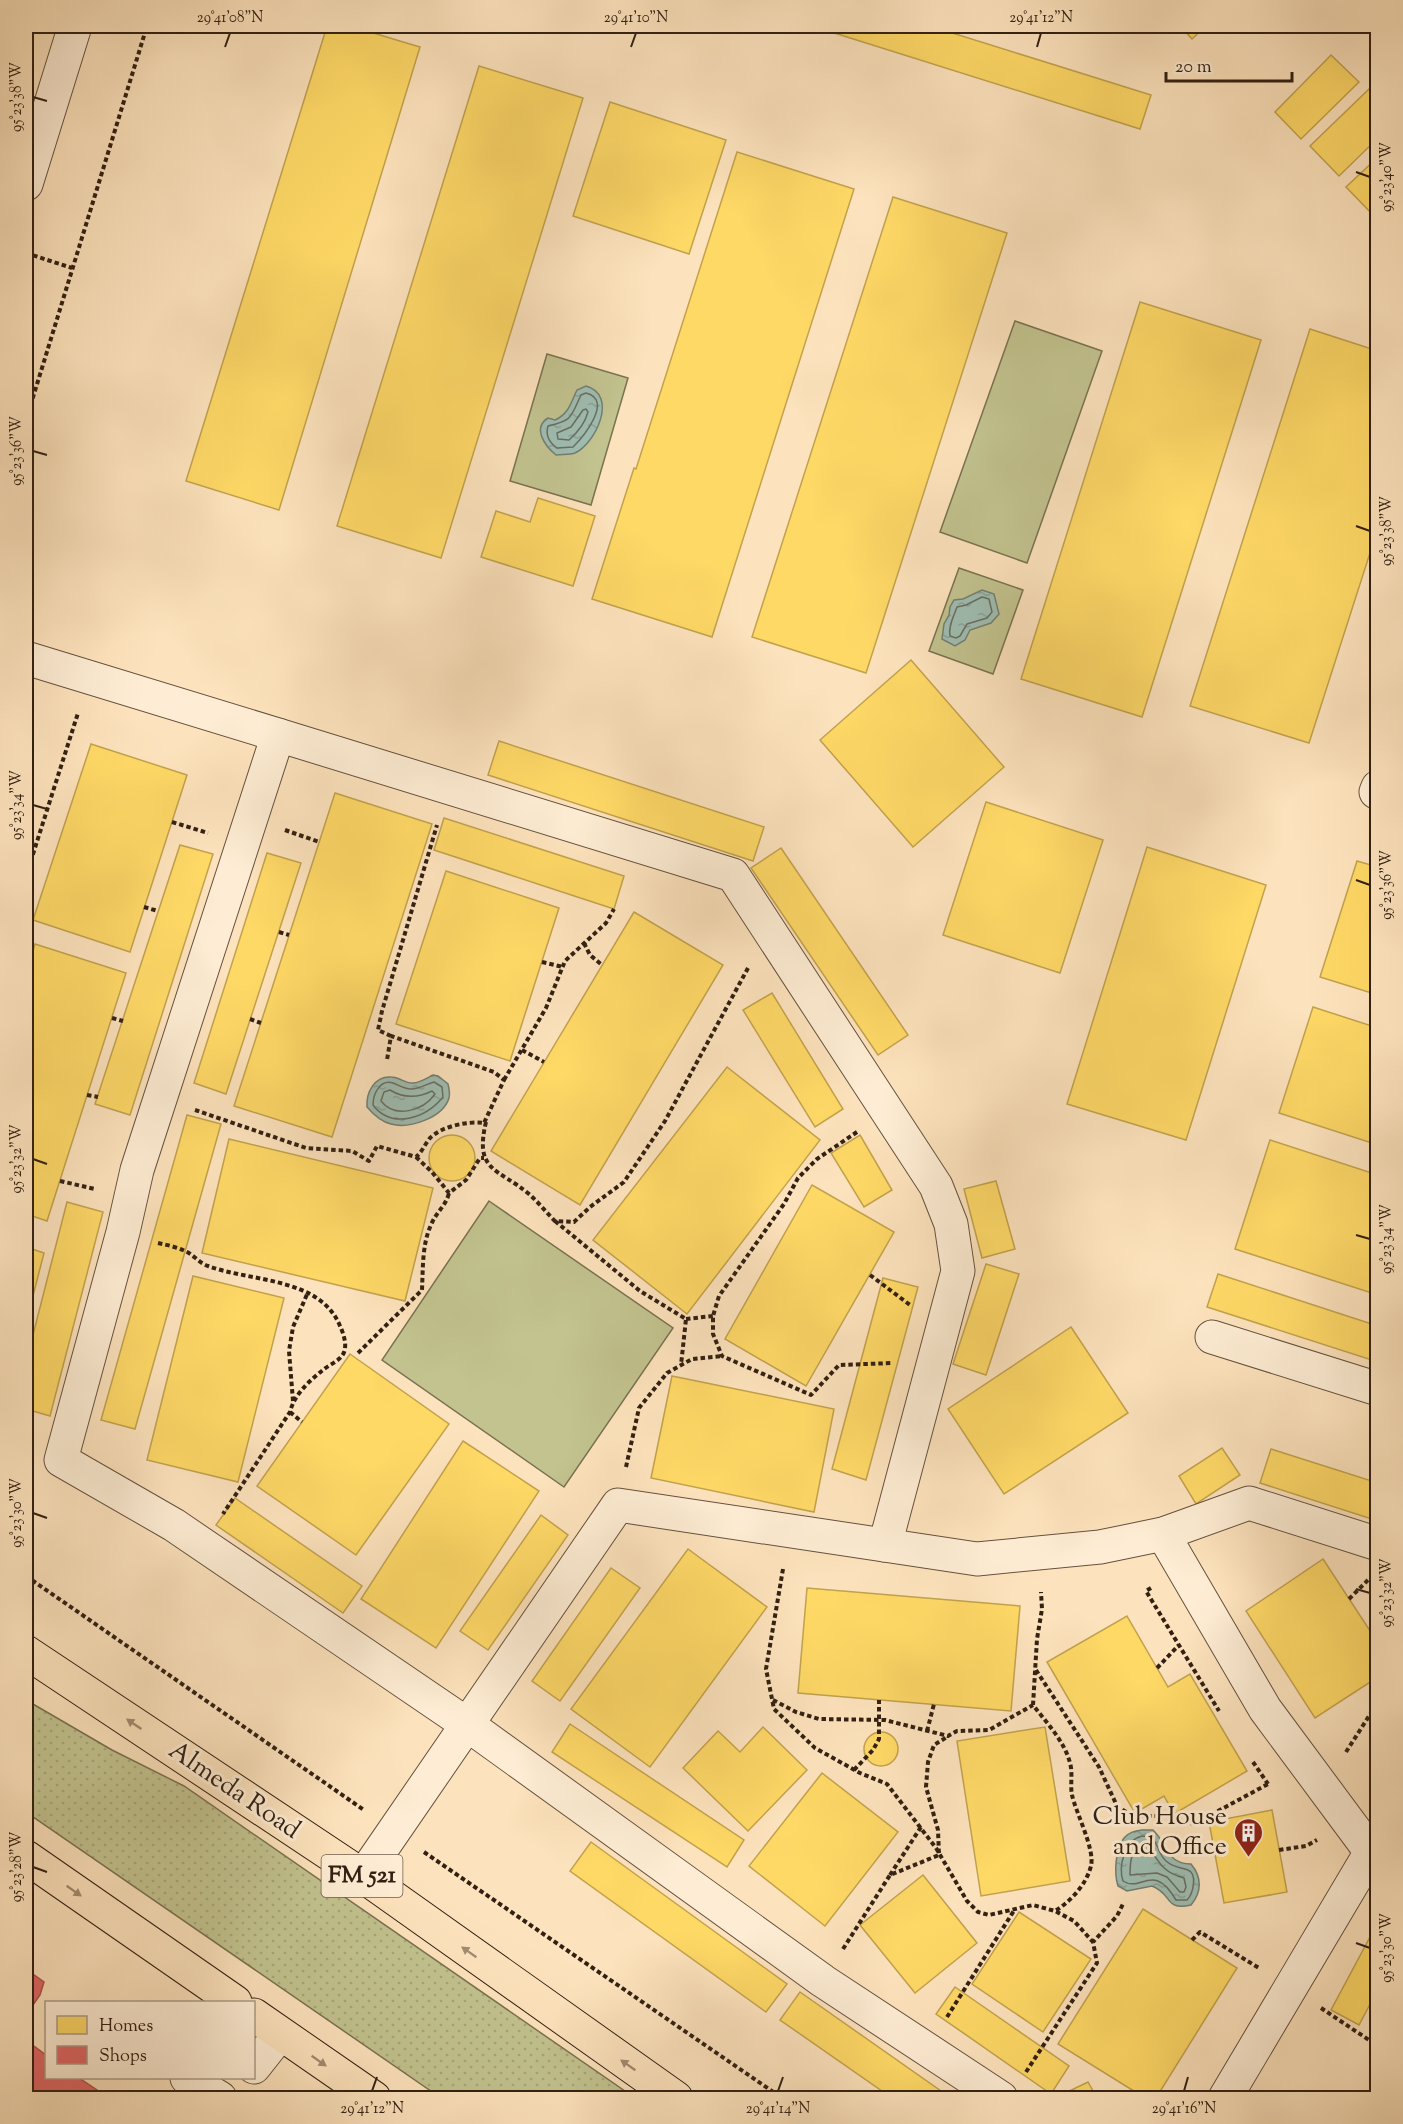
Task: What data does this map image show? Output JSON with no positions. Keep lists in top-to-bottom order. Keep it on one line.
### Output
{"streets":{"main road":["Almeda Road","FM 521"]},"places":{"building":["Club House and Office"]},"legend":["Homes","Shops"],"scale_bar":"20 m","coordinates":["29°41'08\"N","29°41'10\"N","29°41'12\"N","95°23'38\"W","95°23'40\"W","95°23'36\"W","95°23'34\"W","95°23'32\"W","95°23'30\"W","95°23'28\"W","29°41'14\"N","29°41'16\"N"]}
